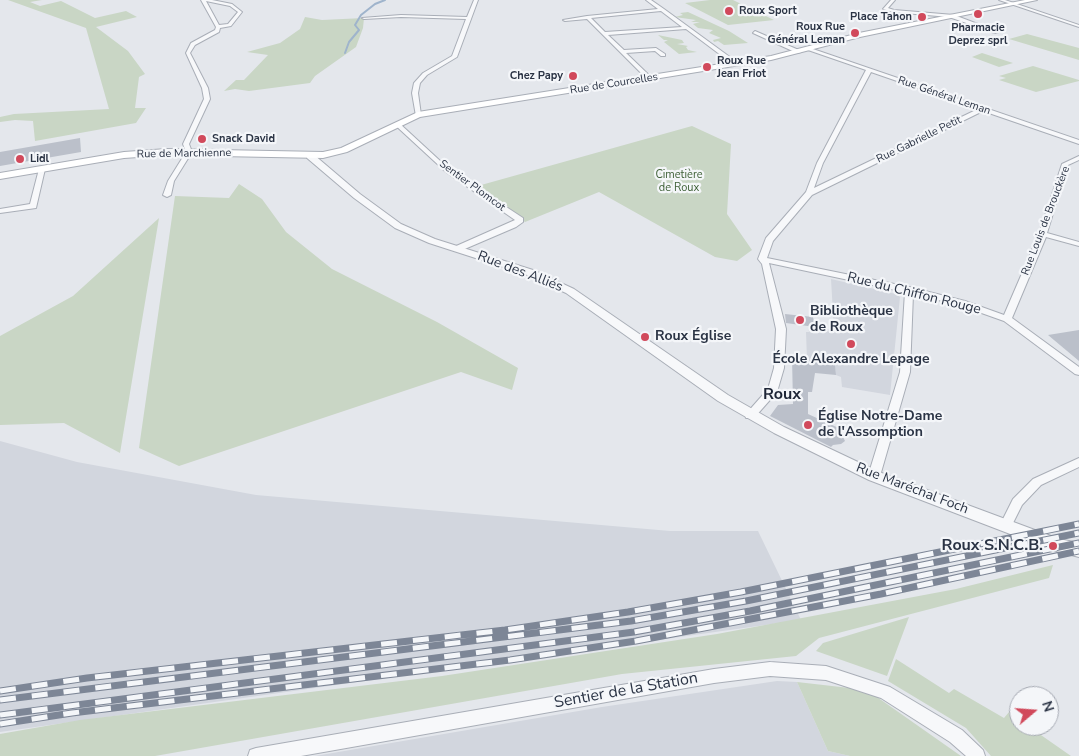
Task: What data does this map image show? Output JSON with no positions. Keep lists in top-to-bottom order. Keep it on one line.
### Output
{"streets":{"main road":["Rue de Courcelles","Rue de Marchienne"],"street":["Rue Général Leman","Rue Gabrielle Petit","Sentier Plomcot","Rue Louis de Brouckère","Rue des Alliés","Rue du Chiffon Rouge","Rue Maréchal Foch","Sentier de la Station"]},"crossings":[["Rue de Courcelles","Rue Général Leman"],["Rue de Courcelles","Rue de Marchienne"],["Rue de Courcelles","Sentier Plomcot"],["Rue de Courcelles","Rue des Alliés"],["Rue Général Leman","Rue Gabrielle Petit"],["Rue de Marchienne","Rue des Alliés"],["Sentier Plomcot","Rue des Alliés"],["Rue Louis de Brouckère","Rue du Chiffon Rouge"],["Rue des Alliés","Rue Maréchal Foch"]],"districts":["Roux"],"parks":["Cimetière de Roux"],"places":["Roux Sport","Pharmacie Deprez sprl","Place Tahon","Roux Rue Général Leman","Roux Rue Jean Friot","Chez Papy","Snack David","Lidl","Bibliothèque de Roux","Roux Église","École Alexandre Lepage","Église Notre-Dame de l'Assomption","Roux S.N.C.B."],"north":"right"}
